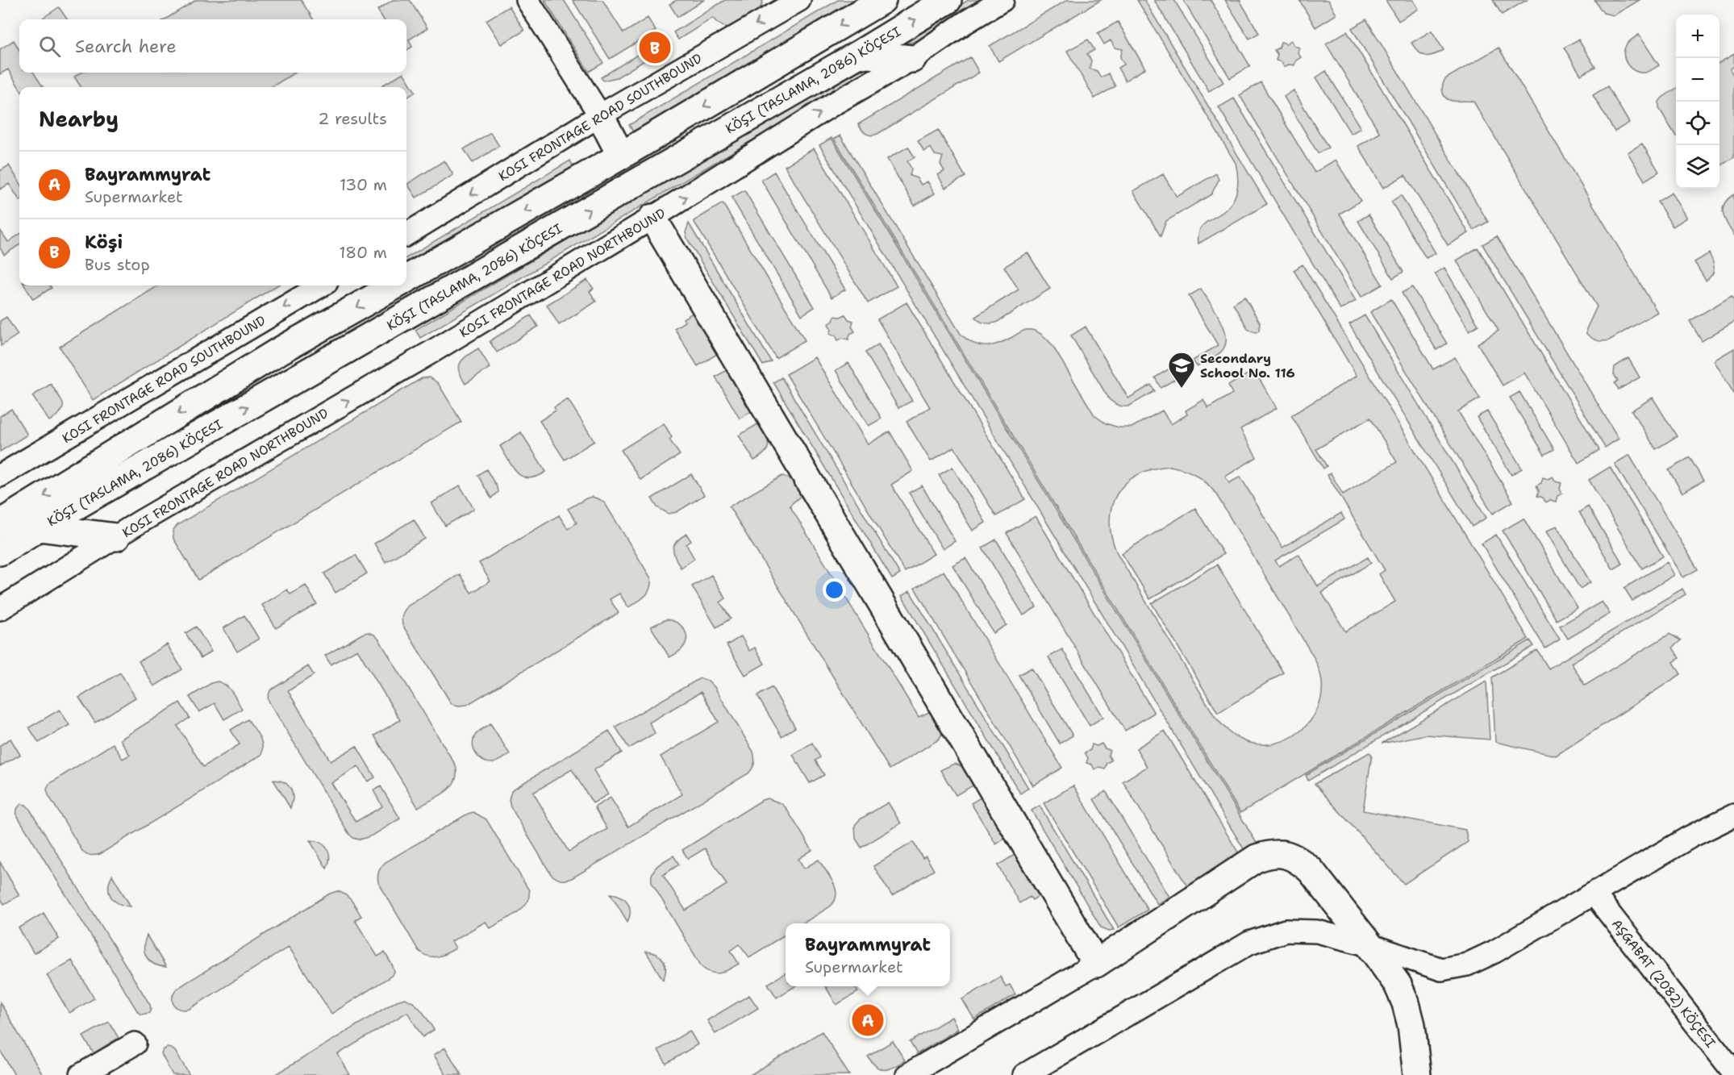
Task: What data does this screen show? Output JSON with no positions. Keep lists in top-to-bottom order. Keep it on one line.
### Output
{"streets":{"main road":["KÖŞI (TASLAMA, 2086) KÖÇESI"],"street":["KOSI FRONTAGE ROAD SOUTHBOUND","KOSI FRONTAGE ROAD NORTHBOUND","AŞGABAT (2082) KÖÇESI"]},"one_way":["KOSI FRONTAGE ROAD SOUTHBOUND","KOSI FRONTAGE ROAD NORTHBOUND"],"places":{"school or university":["Secondary School No. 116"]},"page":{"map_buttons":["+","−"],"search":"Search here","pins":["B","A"],"heading":["Nearby","2 results"],"list":[{"mark":"A","name":"Bayrammyrat","note":"Supermarket","value":"130 m"},{"mark":"B","name":"Köşi","note":"Bus stop","value":"180 m"}],"popup":["Bayrammyrat","Supermarket"]}}
